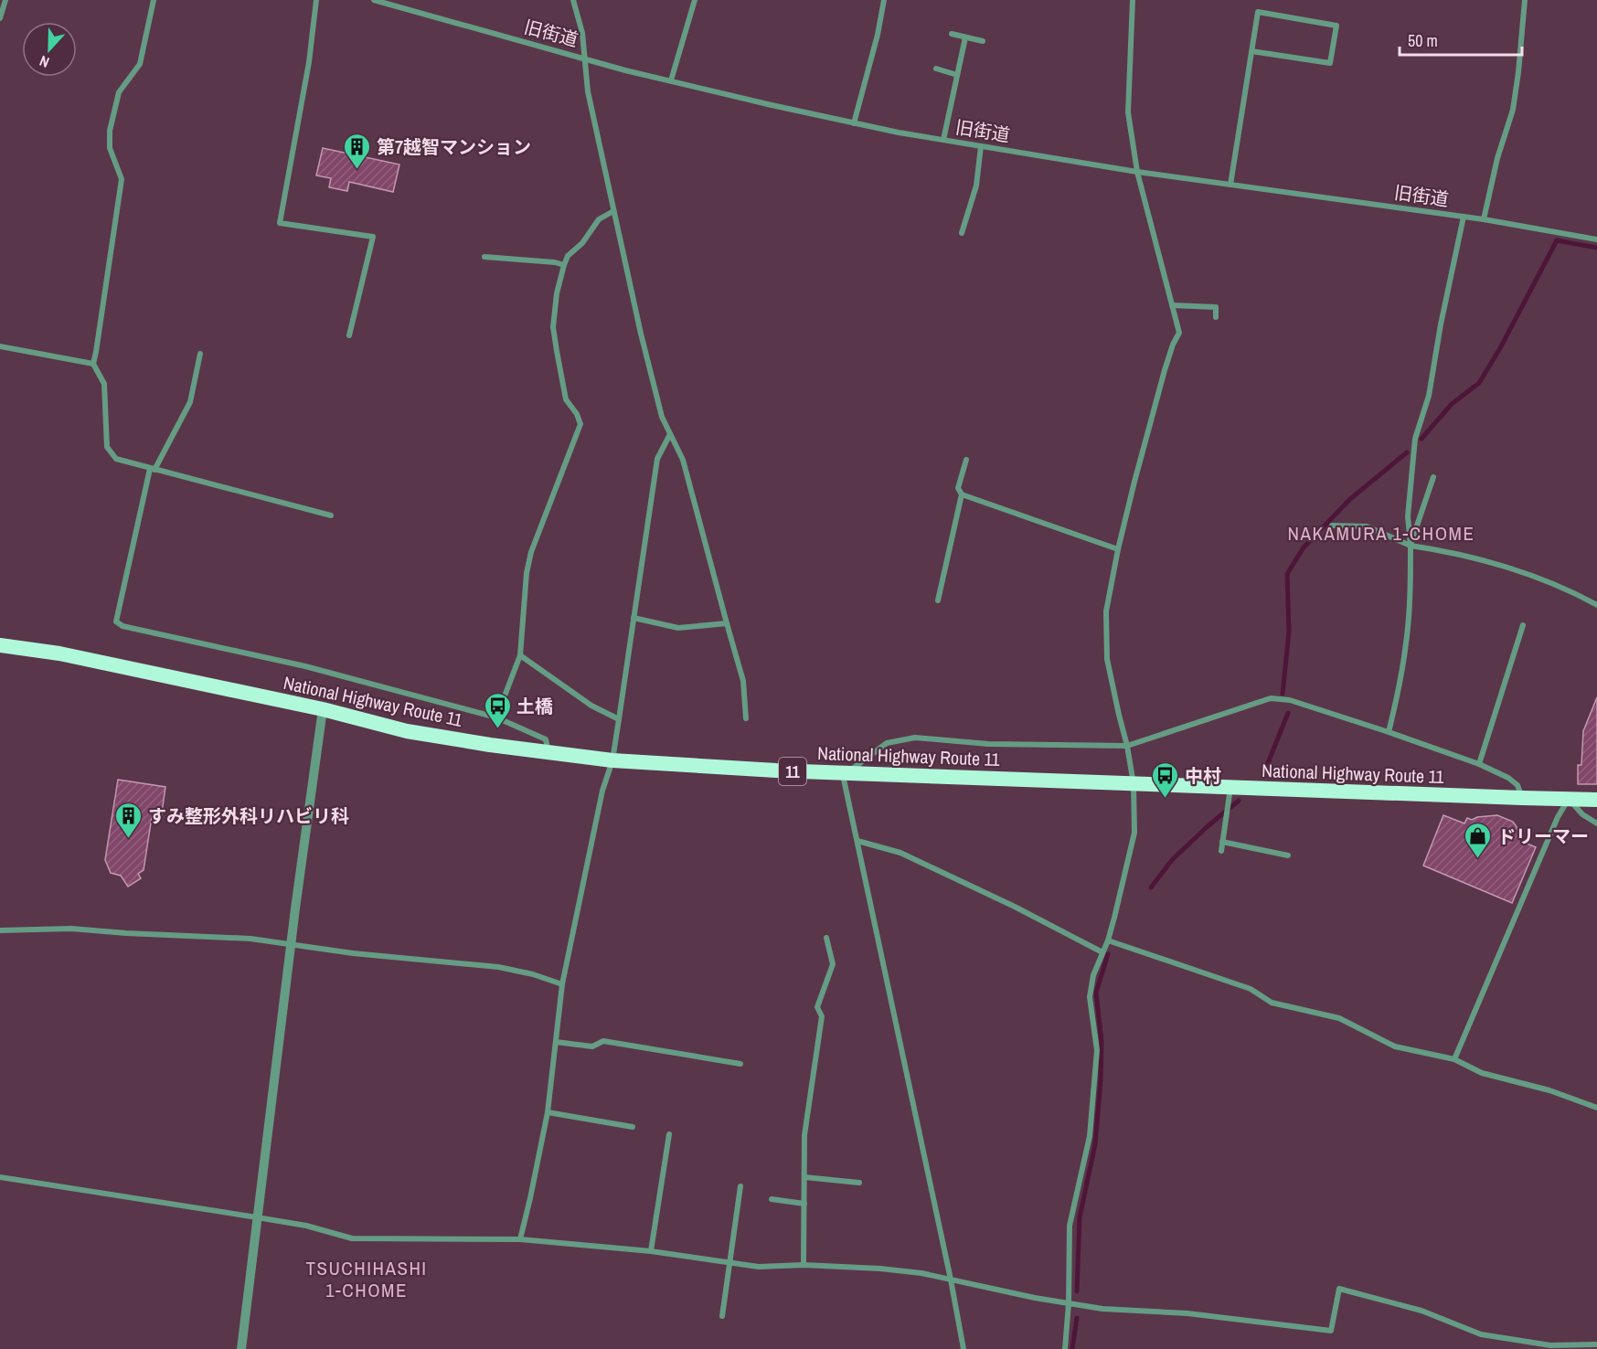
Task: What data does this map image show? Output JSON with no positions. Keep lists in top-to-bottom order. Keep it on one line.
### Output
{"streets":{"highway":["National Highway Route 11","11"],"street":["旧街道"]},"districts":["NAKAMURA 1-CHOME","TSUCHIHASHI 1-CHOME"],"places":{"building":["第7越智マンション","すみ整形外科リハビリ科"],"bus stop":["土橋","中村"],"shop":["ドリーマー"]},"scale_bar":"50 m","north":"bottom"}
